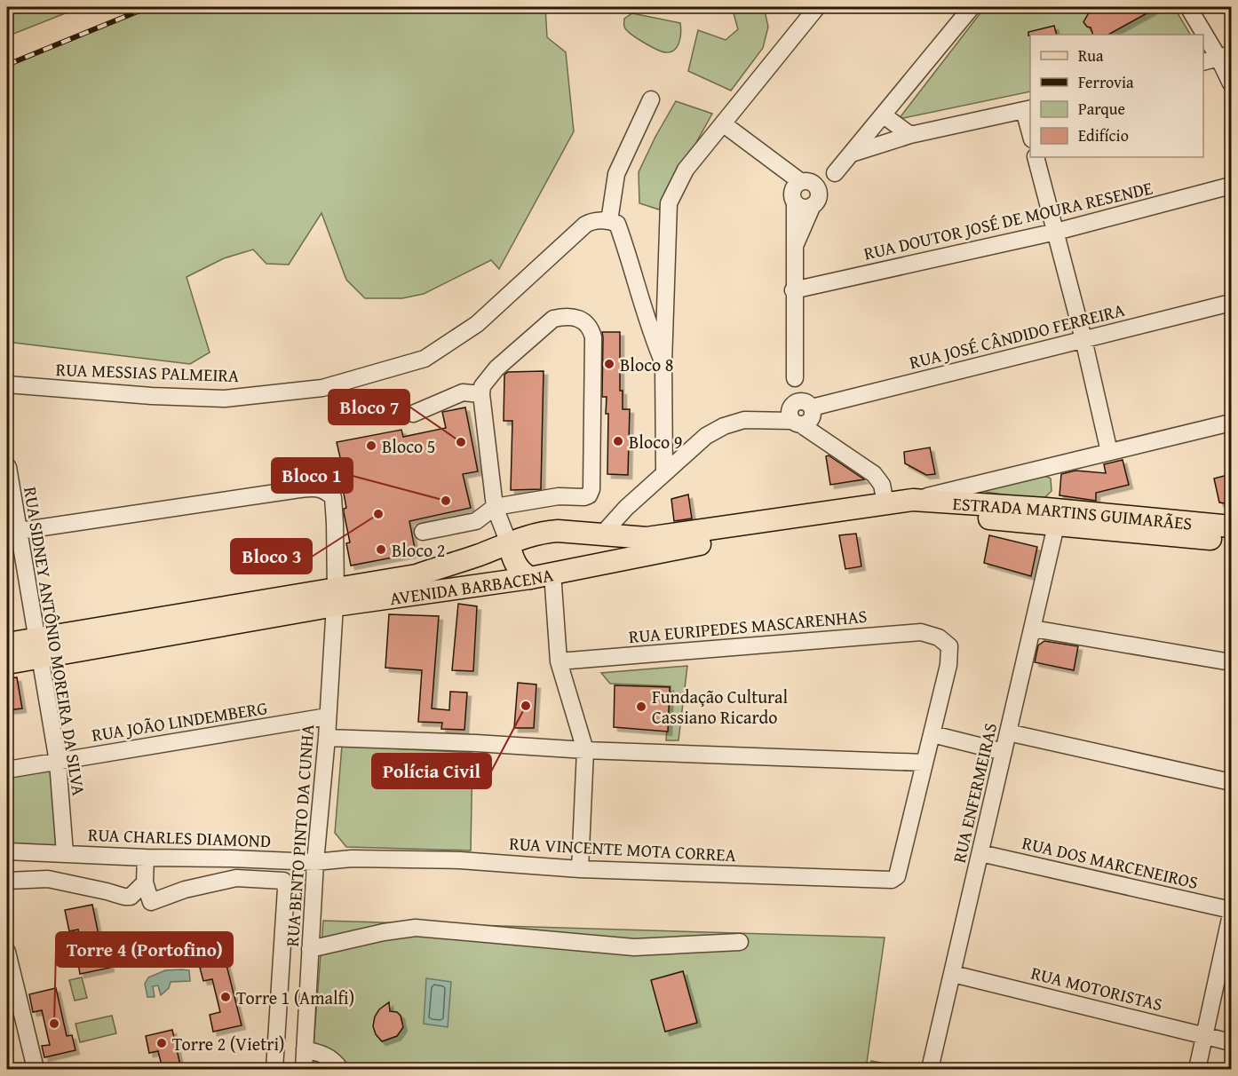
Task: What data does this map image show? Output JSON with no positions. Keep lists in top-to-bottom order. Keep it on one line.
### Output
{"streets":{"main road":["ESTRADA MARTINS GUIMARÃES","AVENIDA BARBACENA"],"street":["RUA DOUTOR JOSÉ DE MOURA RESENDE","RUA JOSÉ CÂNDIDO FERREIRA","RUA MESSIAS PALMEIRA","RUA EURIPEDES MASCARENHAS","RUA SIDNEY ANTÔNIO MOREIRA DA SILVA","RUA JOÃO LINDEMBERG","RUA ENFERMEIRAS","RUA BENTO PINTO DA CUNHA","RUA CHARLES DIAMOND","RUA VINCENTE MOTA CORREA","RUA DOS MARCENEIROS","RUA MOTORISTAS"]},"crossings":[["ESTRADA MARTINS GUIMARÃES","AVENIDA BARBACENA"],["ESTRADA MARTINS GUIMARÃES","RUA ENFERMEIRAS"],["AVENIDA BARBACENA","RUA SIDNEY ANTÔNIO MOREIRA DA SILVA"],["AVENIDA BARBACENA","RUA BENTO PINTO DA CUNHA"],["RUA SIDNEY ANTÔNIO MOREIRA DA SILVA","RUA JOÃO LINDEMBERG"],["RUA SIDNEY ANTÔNIO MOREIRA DA SILVA","RUA BENTO PINTO DA CUNHA"],["RUA SIDNEY ANTÔNIO MOREIRA DA SILVA","RUA CHARLES DIAMOND"],["RUA JOÃO LINDEMBERG","RUA BENTO PINTO DA CUNHA"],["RUA ENFERMEIRAS","RUA DOS MARCENEIROS"],["RUA ENFERMEIRAS","RUA MOTORISTAS"],["RUA BENTO PINTO DA CUNHA","RUA CHARLES DIAMOND"],["RUA CHARLES DIAMOND","RUA VINCENTE MOTA CORREA"]],"places":["Bloco 8","Bloco 9","Bloco 7","Bloco 5","Bloco 1","Bloco 3","Bloco 2","Polícia Civil","Fundação Cultural Cassiano Ricardo","Torre 1 (Amalfi)","Torre 4 (Portofino)","Torre 2 (Vietri)"],"legend":["Rua","Ferrovia","Parque","Edifício"]}
